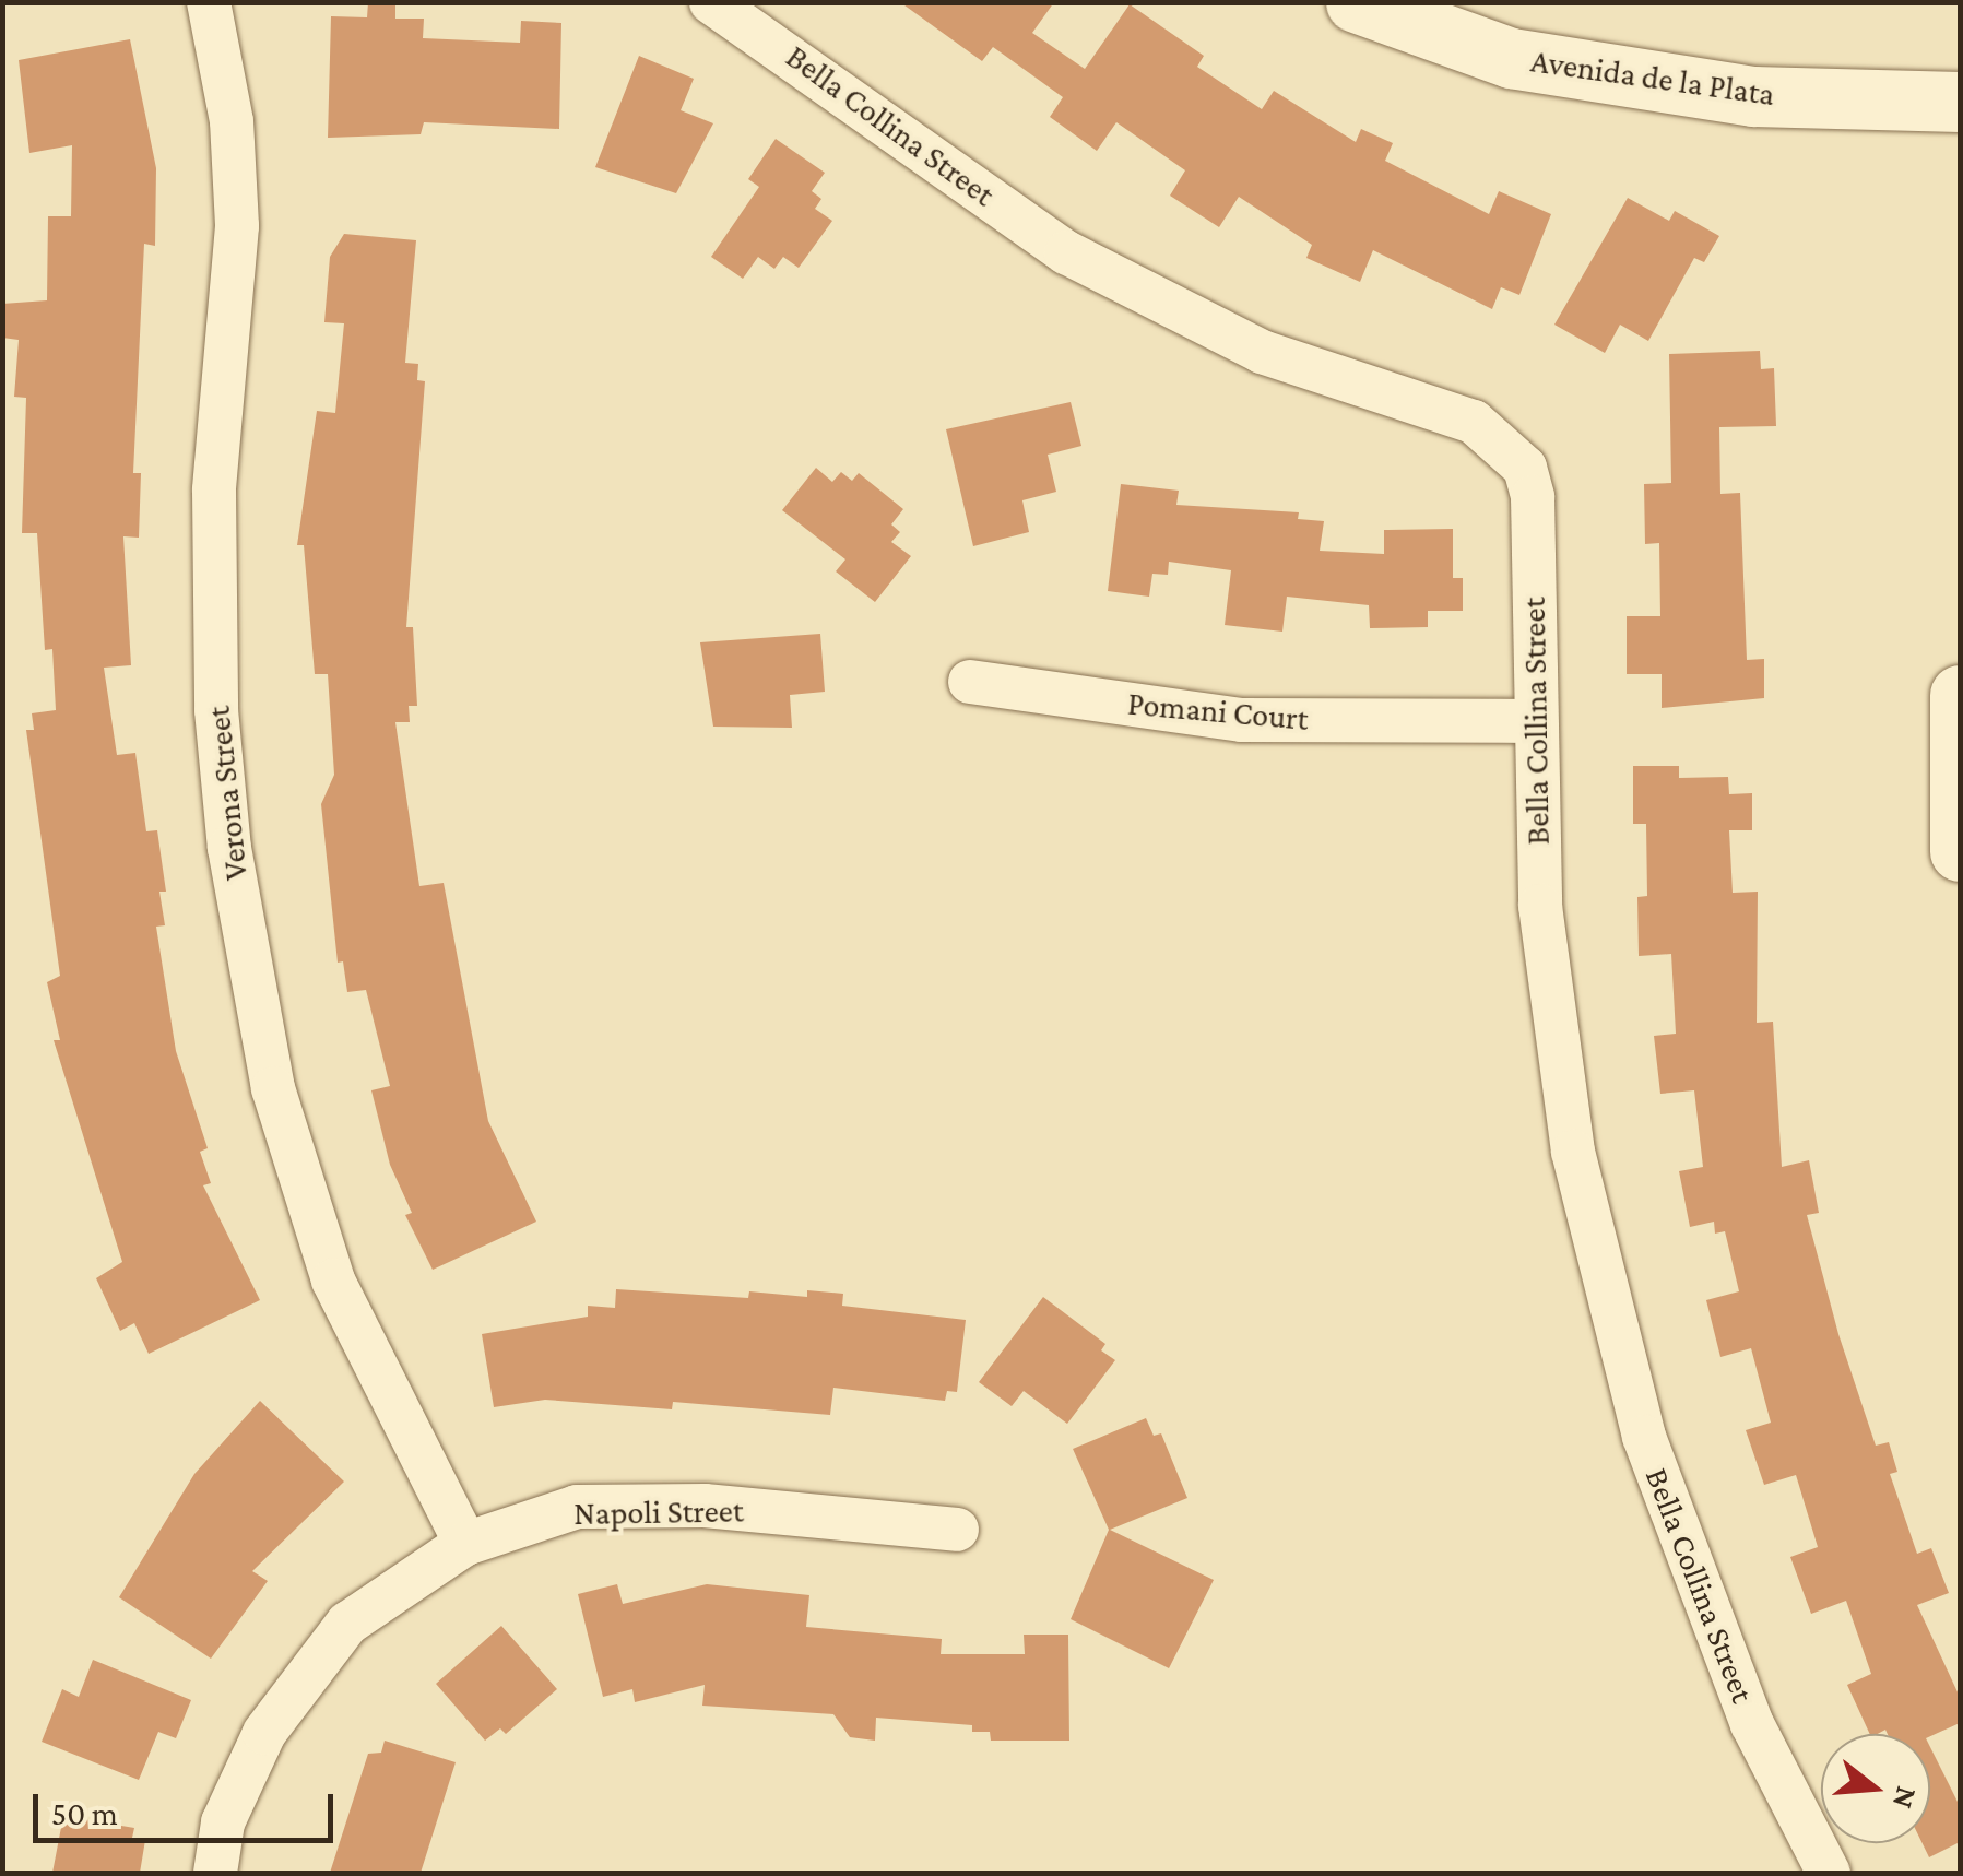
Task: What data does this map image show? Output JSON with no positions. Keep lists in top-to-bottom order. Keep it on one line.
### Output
{"streets":{"street":["Avenida de la Plata","Bella Collina Street","Pomani Court","Verona Street","Napoli Street"]},"crossings":[["Bella Collina Street","Pomani Court"],["Verona Street","Napoli Street"]],"scale_bar":"50 m","north":"right"}
